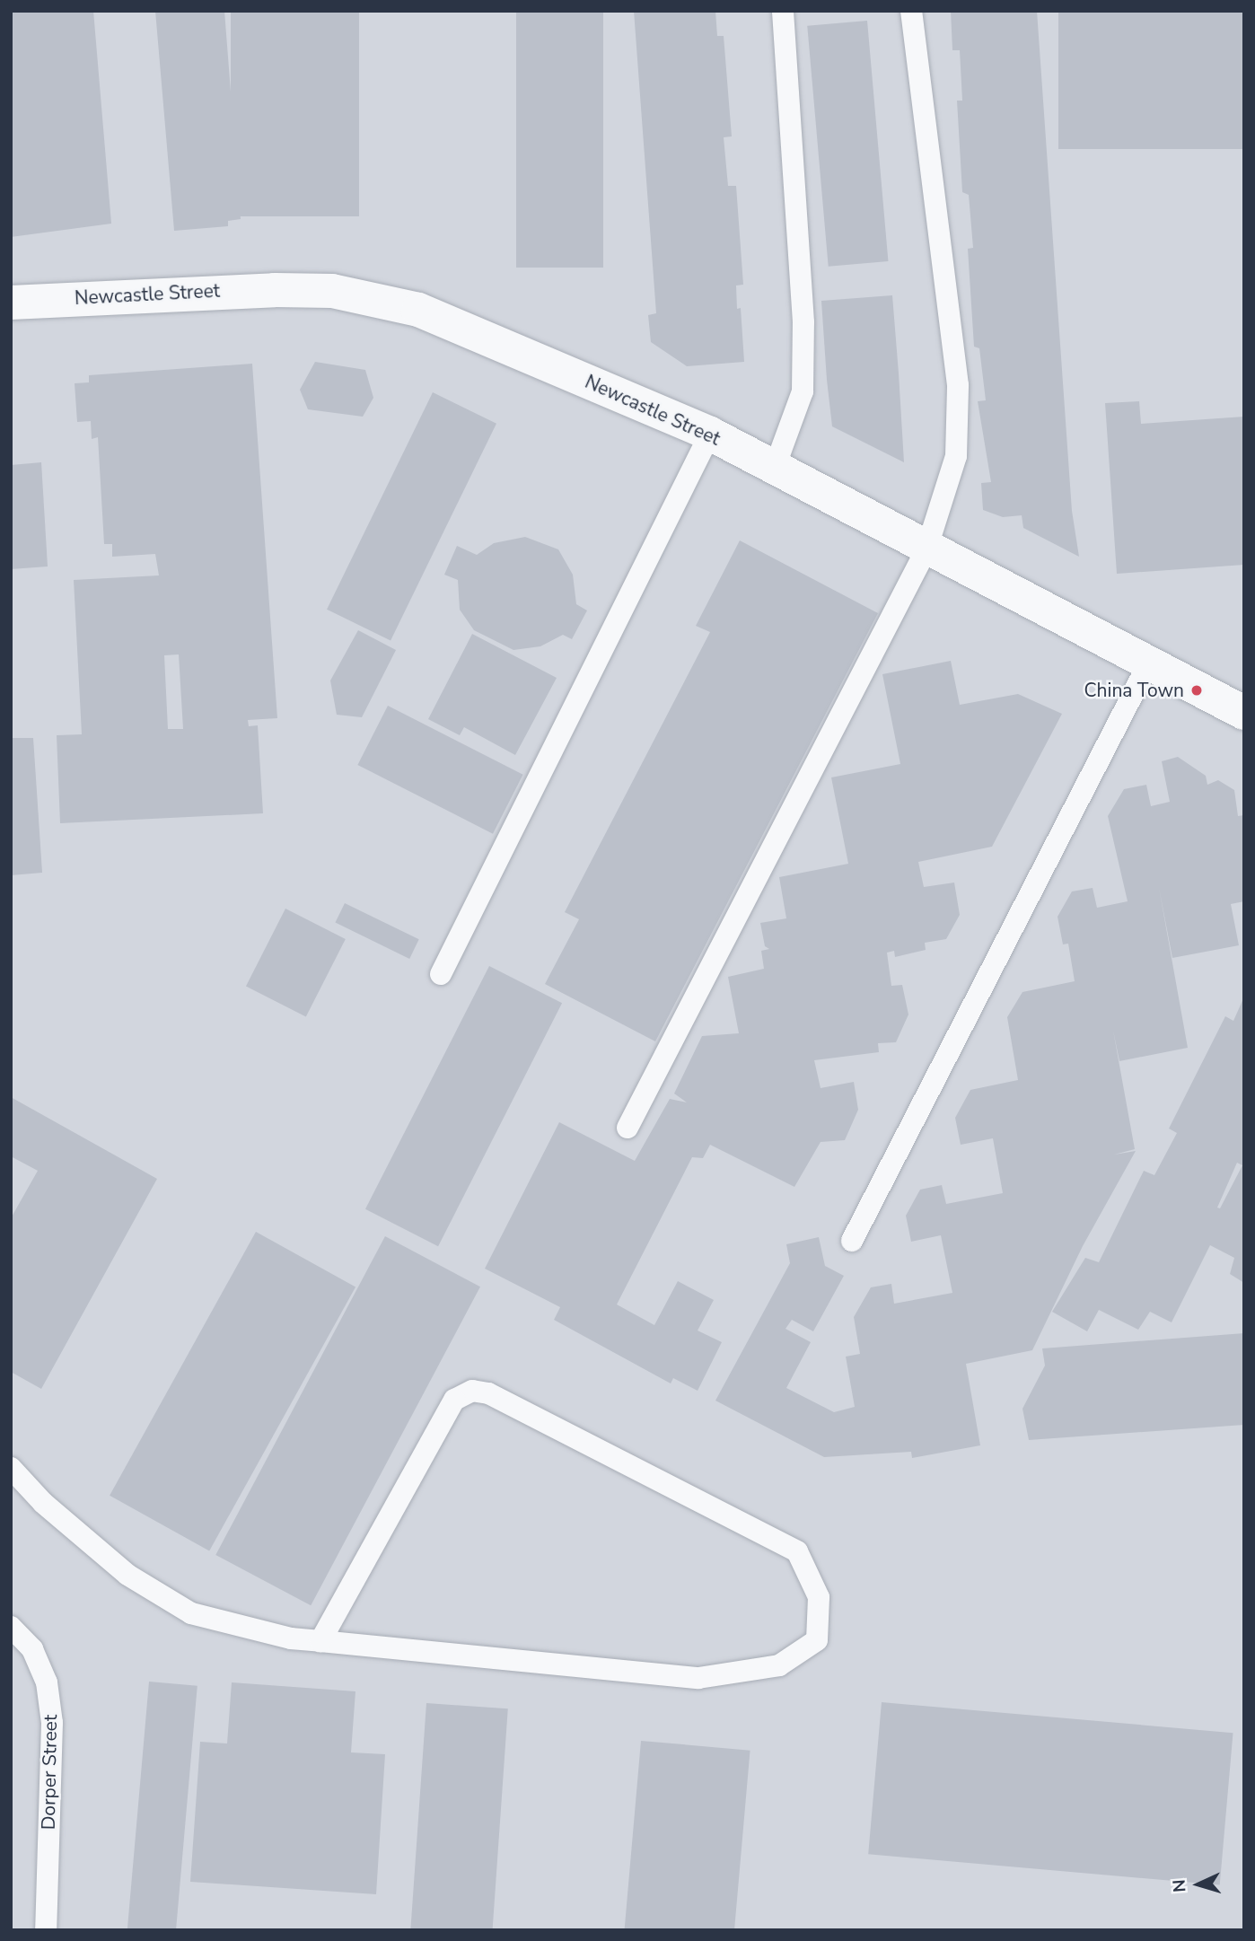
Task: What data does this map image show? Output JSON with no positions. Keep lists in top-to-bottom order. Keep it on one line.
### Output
{"streets":{"street":["Newcastle Street"],"lane":["Dorper Street"]},"places":["China Town"],"north":"left"}
